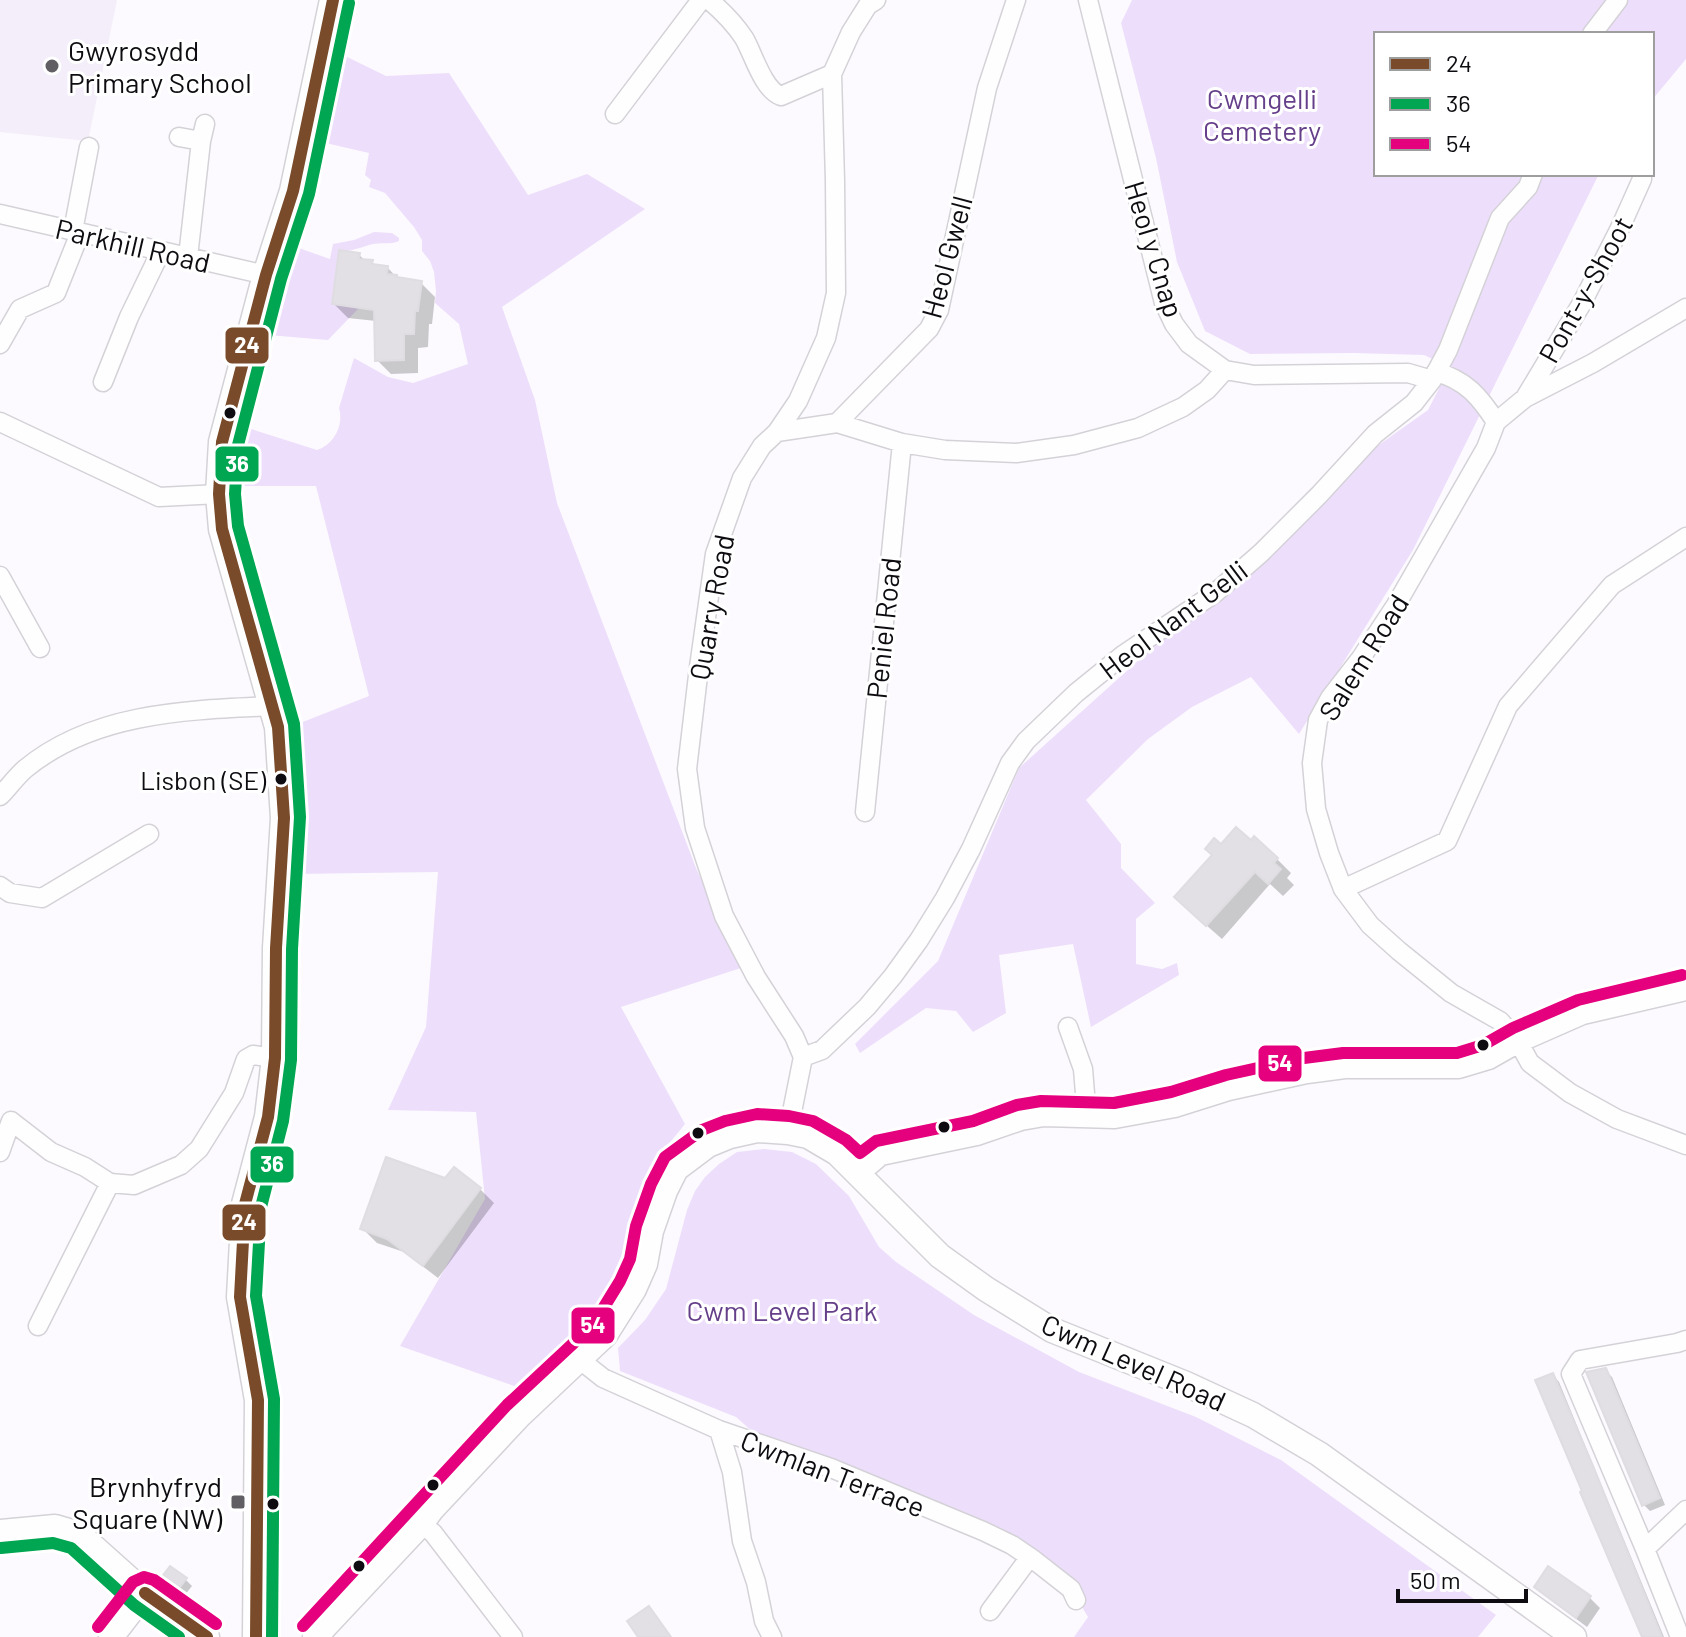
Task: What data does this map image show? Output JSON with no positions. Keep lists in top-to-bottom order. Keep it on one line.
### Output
{"streets":{"street":["Parkhill Road","Heol y Cnap","Heol Gwell","Pont-y-Shoot","Quarry Road","Heol Nant Gelli","Peniel Road","Salem Road","Cwm Level Road","Cwmlan Terrace"]},"crossings":[["Heol y Cnap","Heol Nant Gelli"],["Heol y Cnap","Salem Road"],["Quarry Road","Heol Nant Gelli"],["Cwm Level Road","Cwmlan Terrace"]],"parks":["Cwmgelli Cemetery","Cwm Level Park"],"places":{"other":["Gwyrosydd Primary School","Lisbon (SE)"],"transit":["Brynhyfryd Square (NW)"]},"lines":["transit line 24","transit line 36","transit line 54"],"legend":["24","36","54"],"scale_bar":"50 m"}
